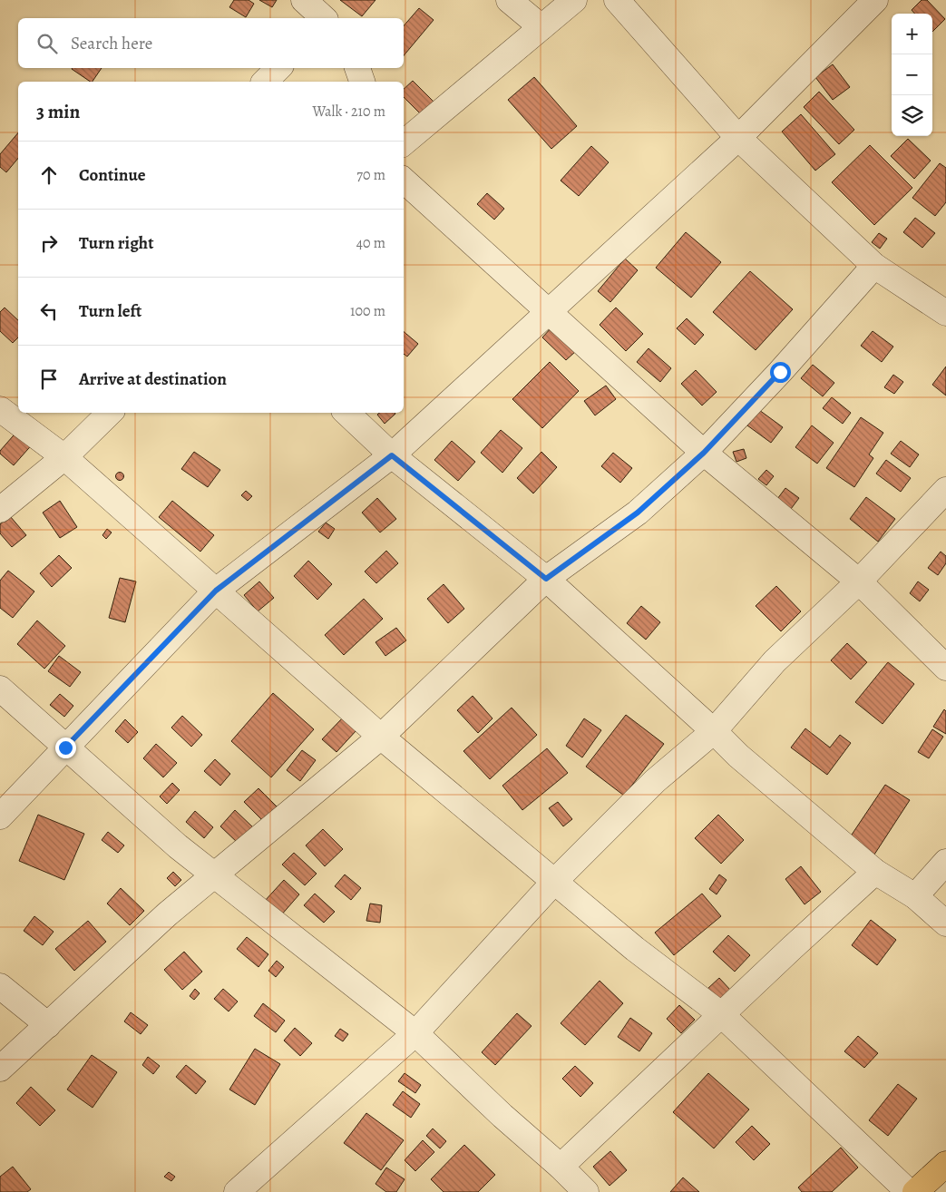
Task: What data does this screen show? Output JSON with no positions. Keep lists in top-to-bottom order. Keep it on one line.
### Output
{"page":{"map_buttons":["+","−"],"search":"Search here","heading":["3 min","Walk · 210 m"],"list":[["Continue","70 m"],["Turn right","40 m"],["Turn left","100 m"],"Arrive at destination"]}}
